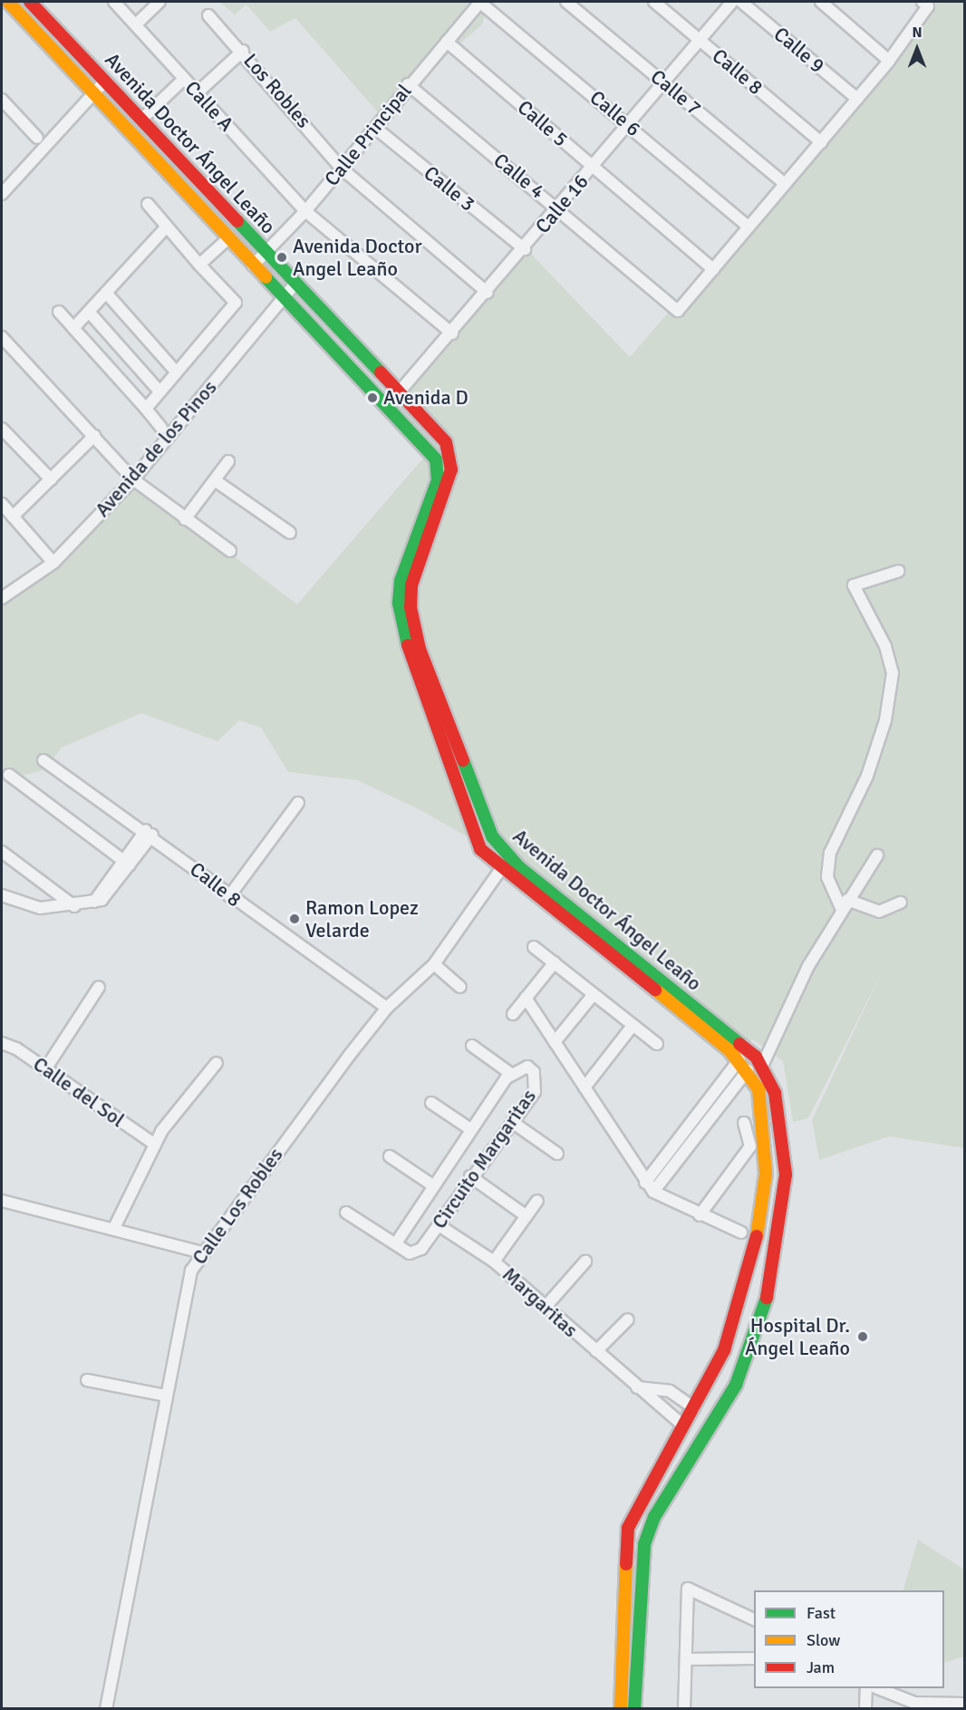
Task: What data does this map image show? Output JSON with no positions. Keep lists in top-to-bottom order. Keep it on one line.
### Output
{"streets":{"street":["Calle 9","Calle 8","Los Robles","Calle 7","Calle A","Calle 6","Calle 5","Calle Principal","Avenida Doctor Ángel Leaño","Calle 4","Calle 3","Calle 16","Avenida de los Pinos","Calle del Sol","Circuito Margaritas","Calle Los Robles","Margaritas"]},"crossings":[["Calle 8","Calle 16"],["Calle 8","Calle Los Robles"],["Los Robles","Calle Principal"],["Los Robles","Calle 16"],["Calle 7","Calle 16"],["Calle A","Calle Principal"],["Calle A","Calle 16"],["Calle 6","Calle Principal"],["Calle 6","Calle 16"],["Calle 5","Calle Principal"],["Calle 5","Calle 4"],["Calle 5","Calle 16"],["Calle Principal","Avenida Doctor Ángel Leaño"],["Calle Principal","Calle 4"],["Calle Principal","Calle 3"],["Avenida Doctor Ángel Leaño","Calle 16"],["Avenida Doctor Ángel Leaño","Avenida de los Pinos"],["Avenida Doctor Ángel Leaño","Calle Los Robles"],["Avenida Doctor Ángel Leaño","Margaritas"],["Calle 4","Calle 16"],["Calle 3","Calle 16"],["Circuito Margaritas","Margaritas"]],"places":["Avenida Doctor Angel Leaño","Avenida D","Ramon Lopez Velarde","Hospital Dr. Ángel Leaño"],"legend":["Fast","Slow","Jam"],"north":"top"}
